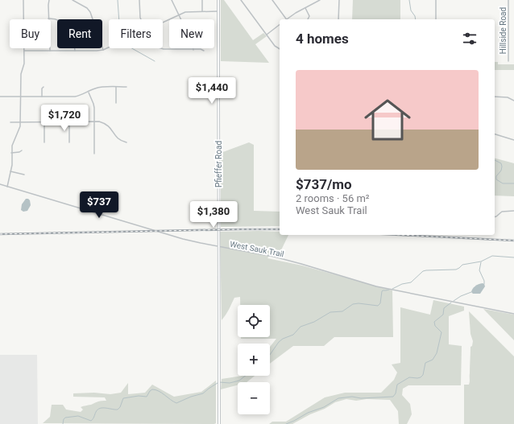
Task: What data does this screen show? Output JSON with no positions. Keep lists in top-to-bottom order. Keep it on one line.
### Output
{"streets":{"street":["Hillside Road","Pfieffer Road","West Sauk Trail"]},"crossings":[["Pfieffer Road","West Sauk Trail"]],"page":{"chip":["Buy","Rent","Filters","New"],"heading":"4 homes","list":[{"name":"$737/mo","note":"2 rooms · 56 m² · West Sauk Trail"}],"price":["$1,440","$1,720","$737","$1,380"],"map_buttons":["+","−"]}}
